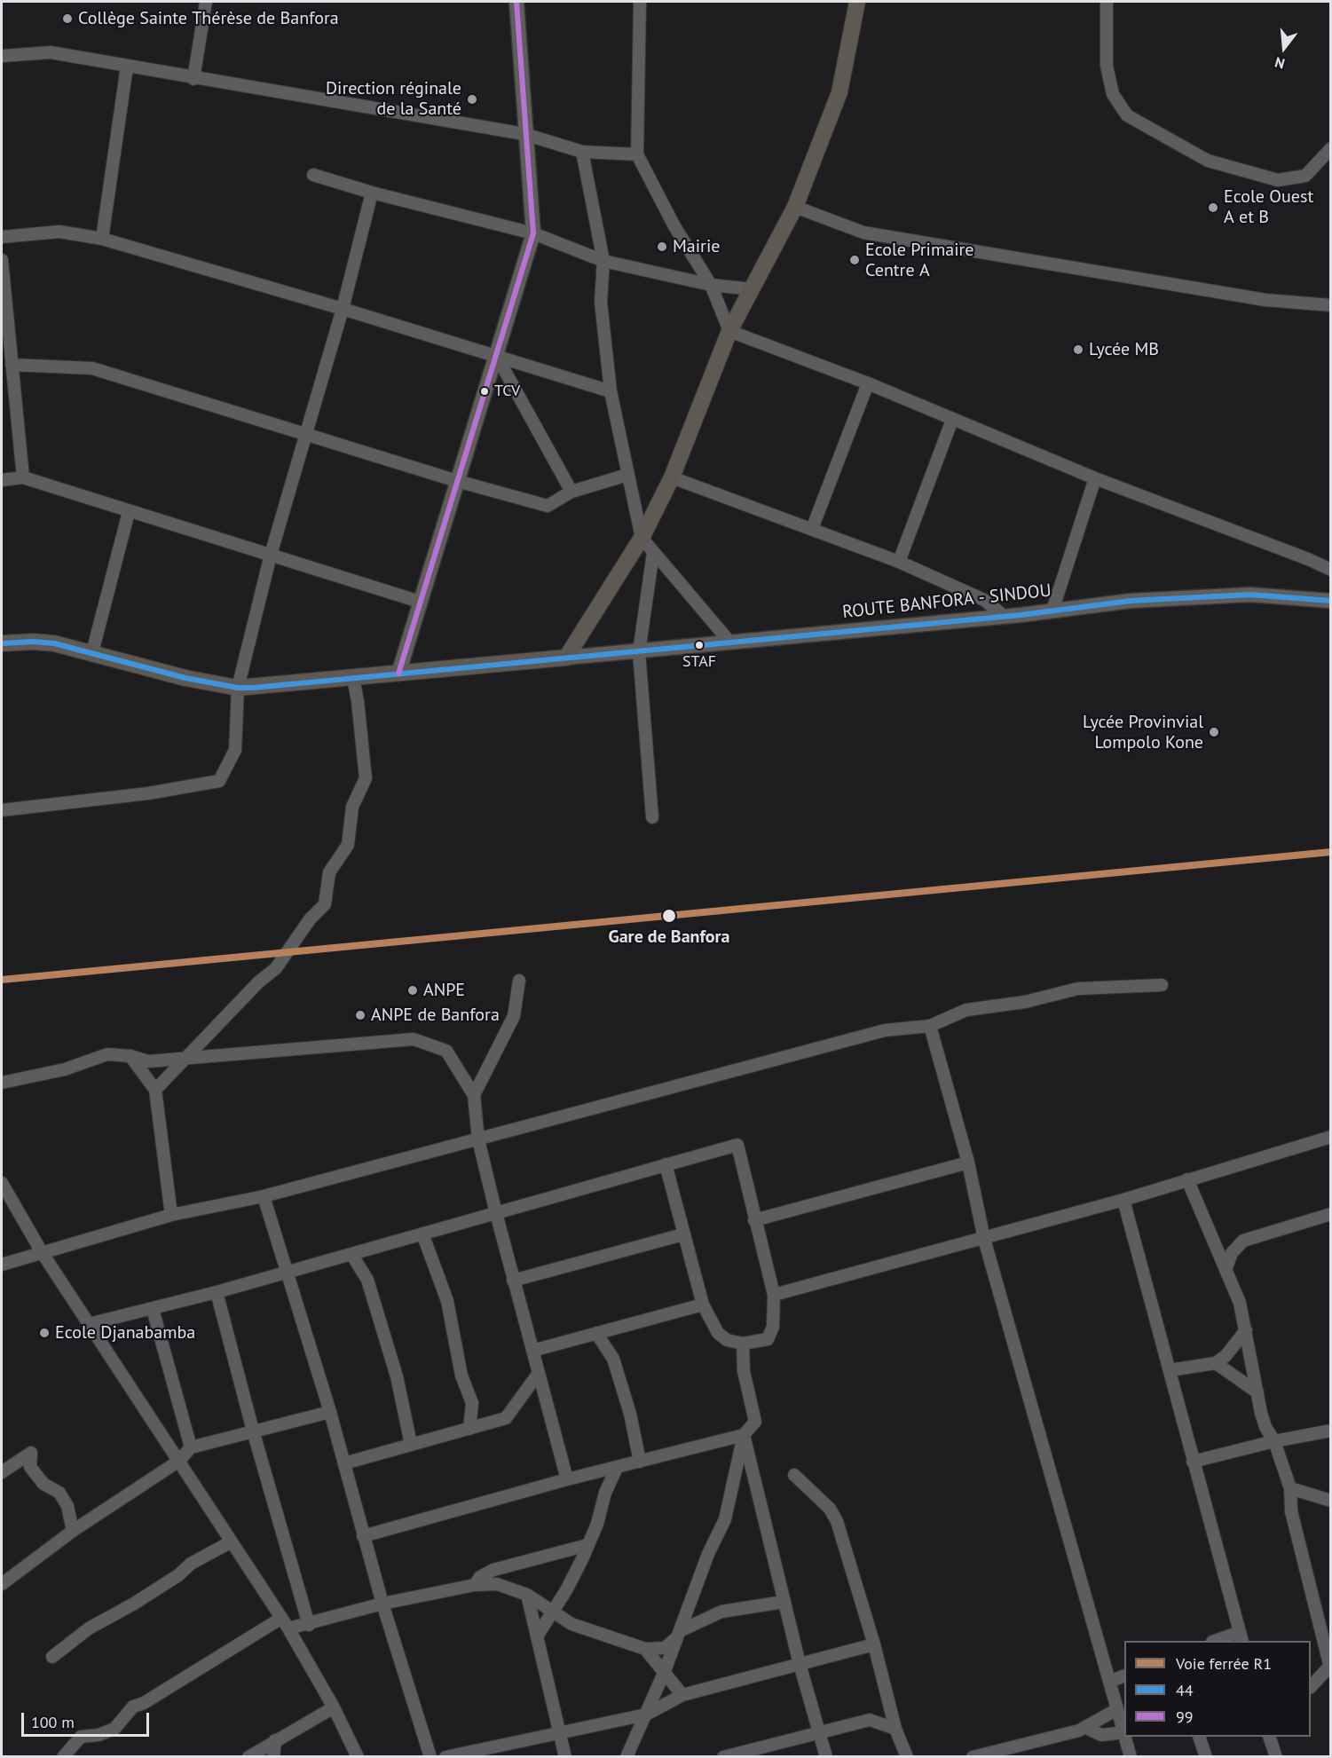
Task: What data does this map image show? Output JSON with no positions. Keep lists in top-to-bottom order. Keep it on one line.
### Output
{"streets":{"main road":["ROUTE BANFORA - SINDOU"]},"places":["Collège Sainte Thérèse de Banfora","Direction réginale de la Santé","Ecole Ouest A et B","Mairie","Ecole Primaire Centre A","Lycée MB","TCV","STAF","Lycée Provinvial Lompolo Kone","Gare de Banfora","ANPE","ANPE de Banfora","Ecole Djanabamba"],"lines":["transit line 99","transit line 44","rail line R1"],"legend":["Voie ferrée R1","44","99"],"scale_bar":"100 m","north":"bottom"}
